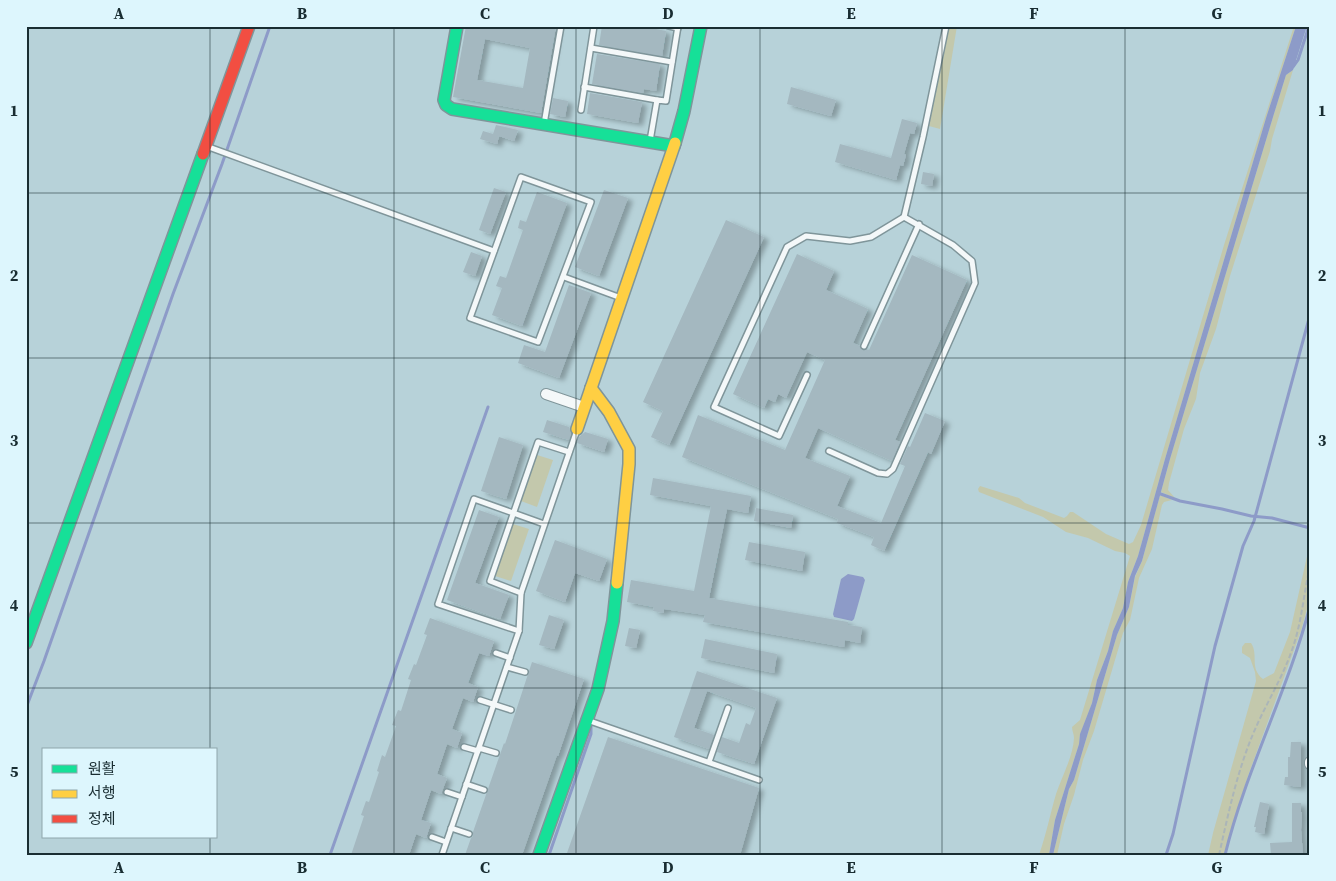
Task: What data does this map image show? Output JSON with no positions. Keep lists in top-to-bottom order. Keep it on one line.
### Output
{"legend":["원활","서행","정체"],"grid":{"columns":["A","B","C","D","E","F","G"],"rows":["1","2","3","4","5"]}}
